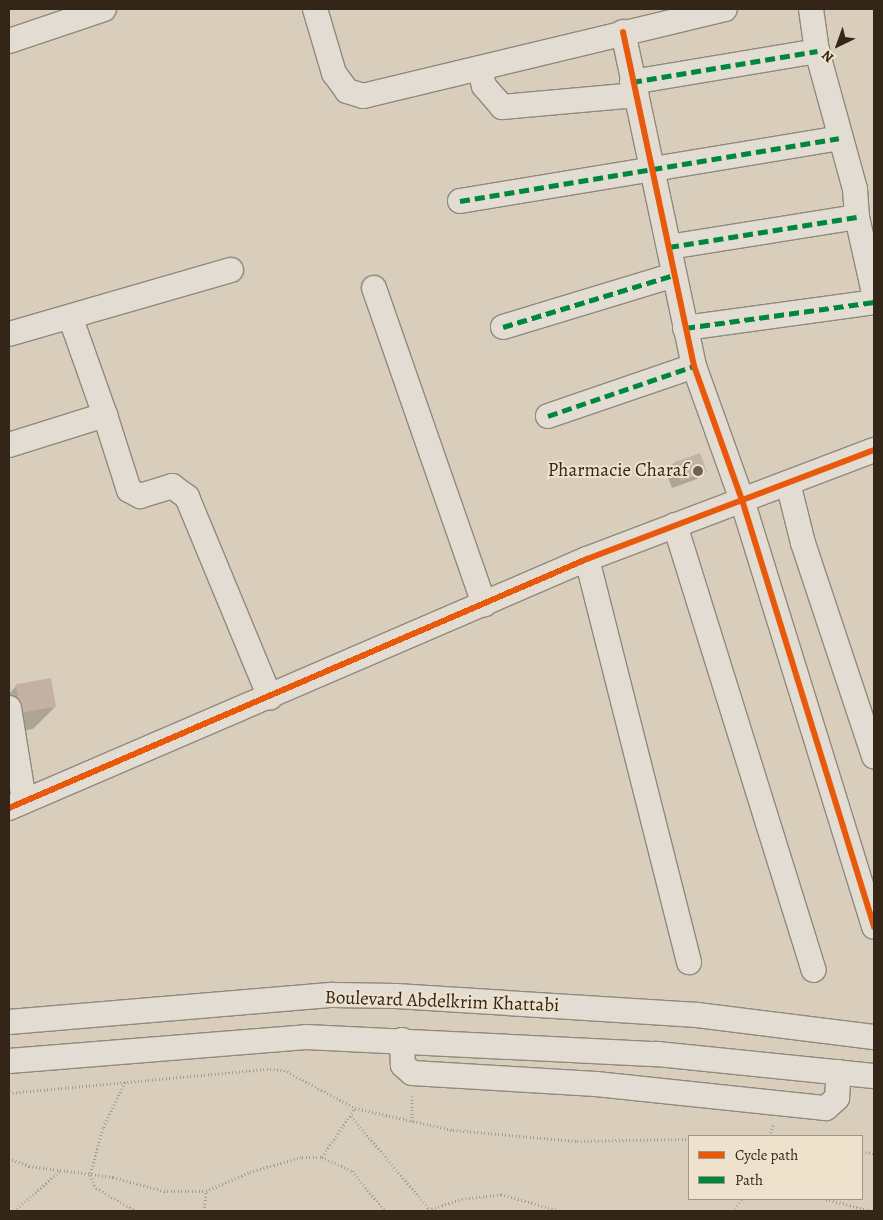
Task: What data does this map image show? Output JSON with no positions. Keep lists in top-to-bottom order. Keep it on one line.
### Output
{"streets":{"street":["Boulevard Abdelkrim Khattabi"]},"places":["Pharmacie Charaf"],"legend":["Cycle path","Path"],"north":"bottom left"}
